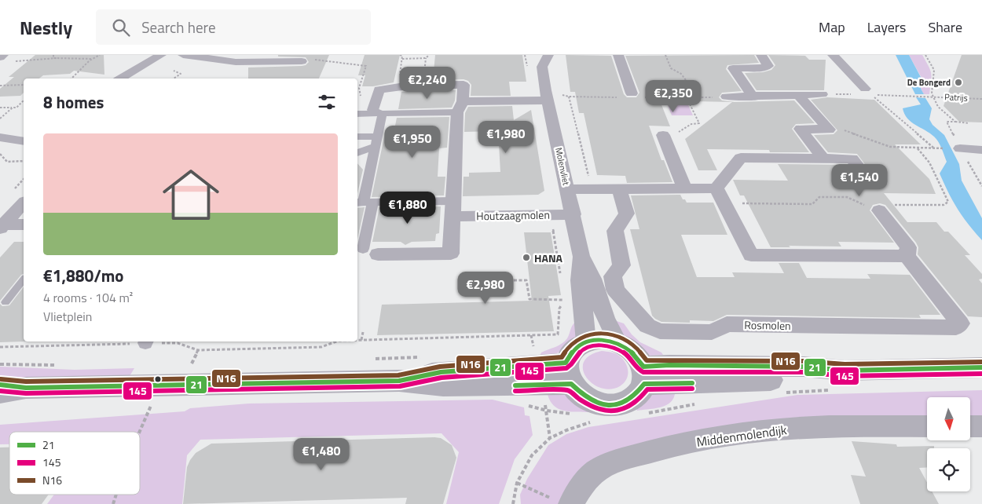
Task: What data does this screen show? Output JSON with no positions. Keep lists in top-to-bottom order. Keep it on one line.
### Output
{"streets":{"street":["Molenvliet","Houtzaagmolen","Rosmolen","Middenmolendijk"],"path":["Patrijs"]},"crossings":[["Molenvliet","Houtzaagmolen"]],"places":["De Bongerd","HANA"],"lines":["transit line N16","transit line 21","transit line 145"],"legend":["21","145","N16"],"north":"bottom","page":{"header":"Nestly","search":"Search here","nav":["Map","Layers","Share"],"price":["€2,240","€2,350","€1,980","€1,950","€1,540","€1,880","€2,980","€1,480"],"heading":"8 homes","list":[{"name":"€1,880/mo","note":"4 rooms · 104 m² · Vlietplein"}]}}
